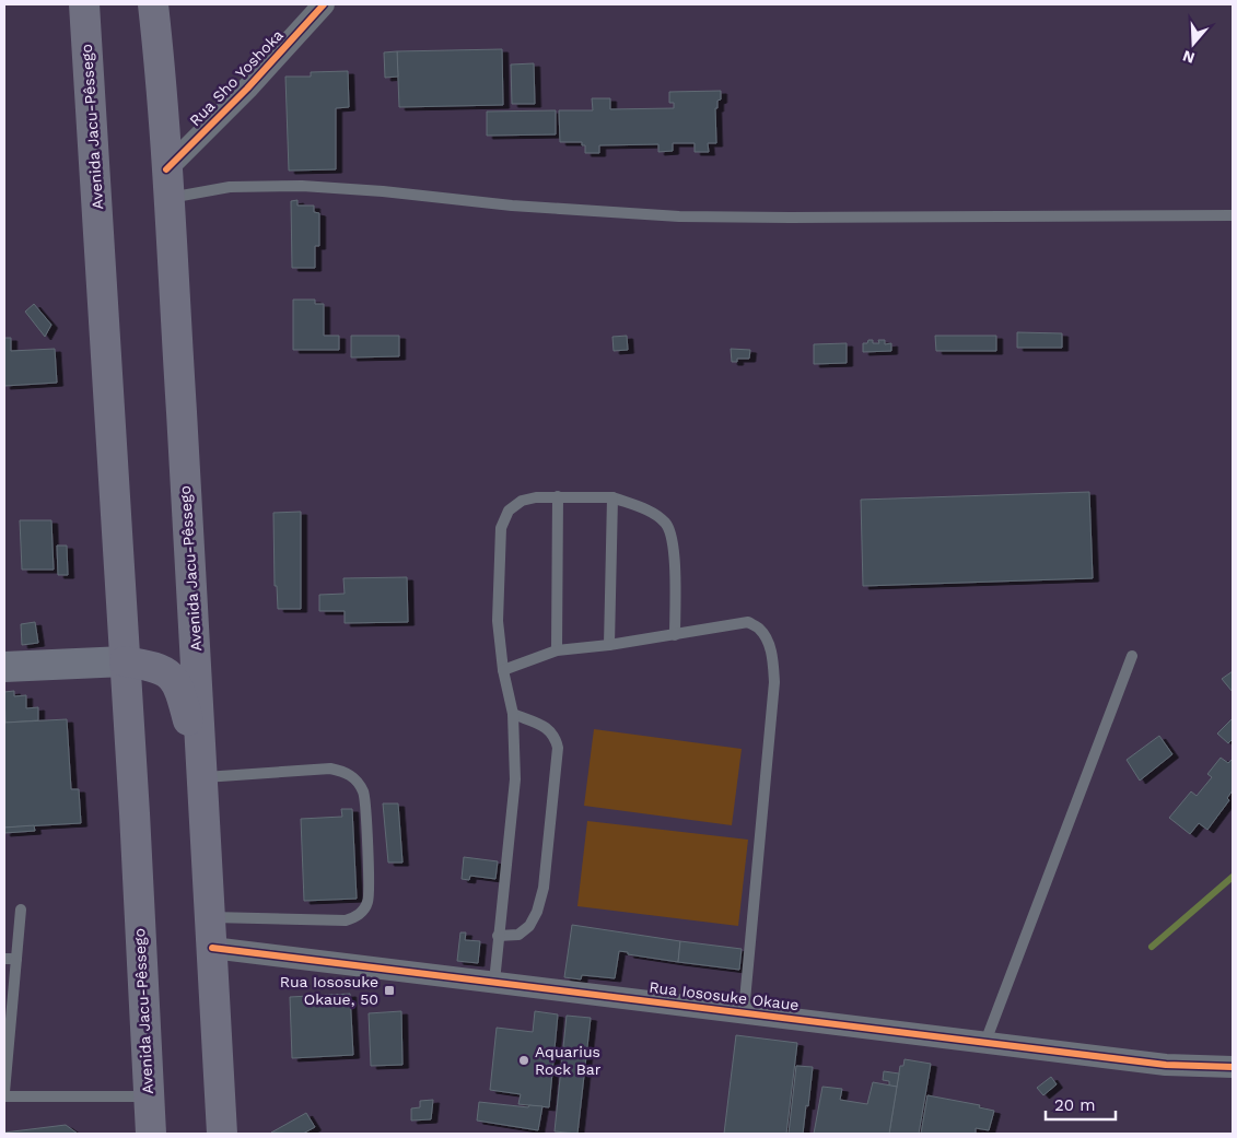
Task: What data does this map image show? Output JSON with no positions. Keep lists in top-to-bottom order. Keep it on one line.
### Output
{"streets":{"highway":["Avenida Jacu-Pêssego"],"street":["Rua Sho Yoshoka","Rua Iososuke Okaue"]},"crossings":[["Rua Sho Yoshoka","Avenida Jacu-Pêssego"],["Avenida Jacu-Pêssego","Rua Iososuke Okaue"]],"places":{"transit":["Rua Iososuke Okaue, 50"],"other":["Aquarius Rock Bar"]},"scale_bar":"20 m","north":"bottom"}
